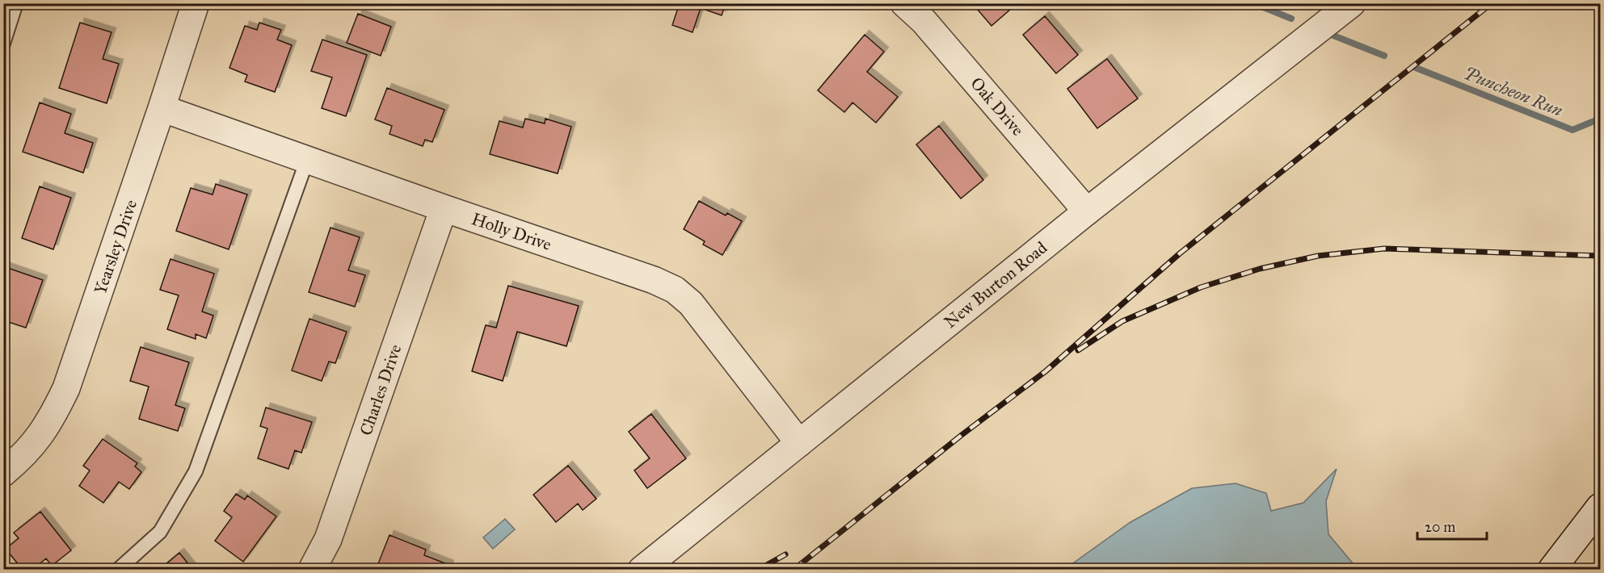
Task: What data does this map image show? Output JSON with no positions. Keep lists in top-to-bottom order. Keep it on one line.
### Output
{"streets":{"street":["Oak Drive","Holly Drive","Yearsley Drive","New Burton Road","Charles Drive"]},"crossings":[["Oak Drive","New Burton Road"],["Holly Drive","Yearsley Drive"],["Holly Drive","New Burton Road"],["Holly Drive","Charles Drive"]],"water":["Puncheon Run"],"scale_bar":"20 m"}
